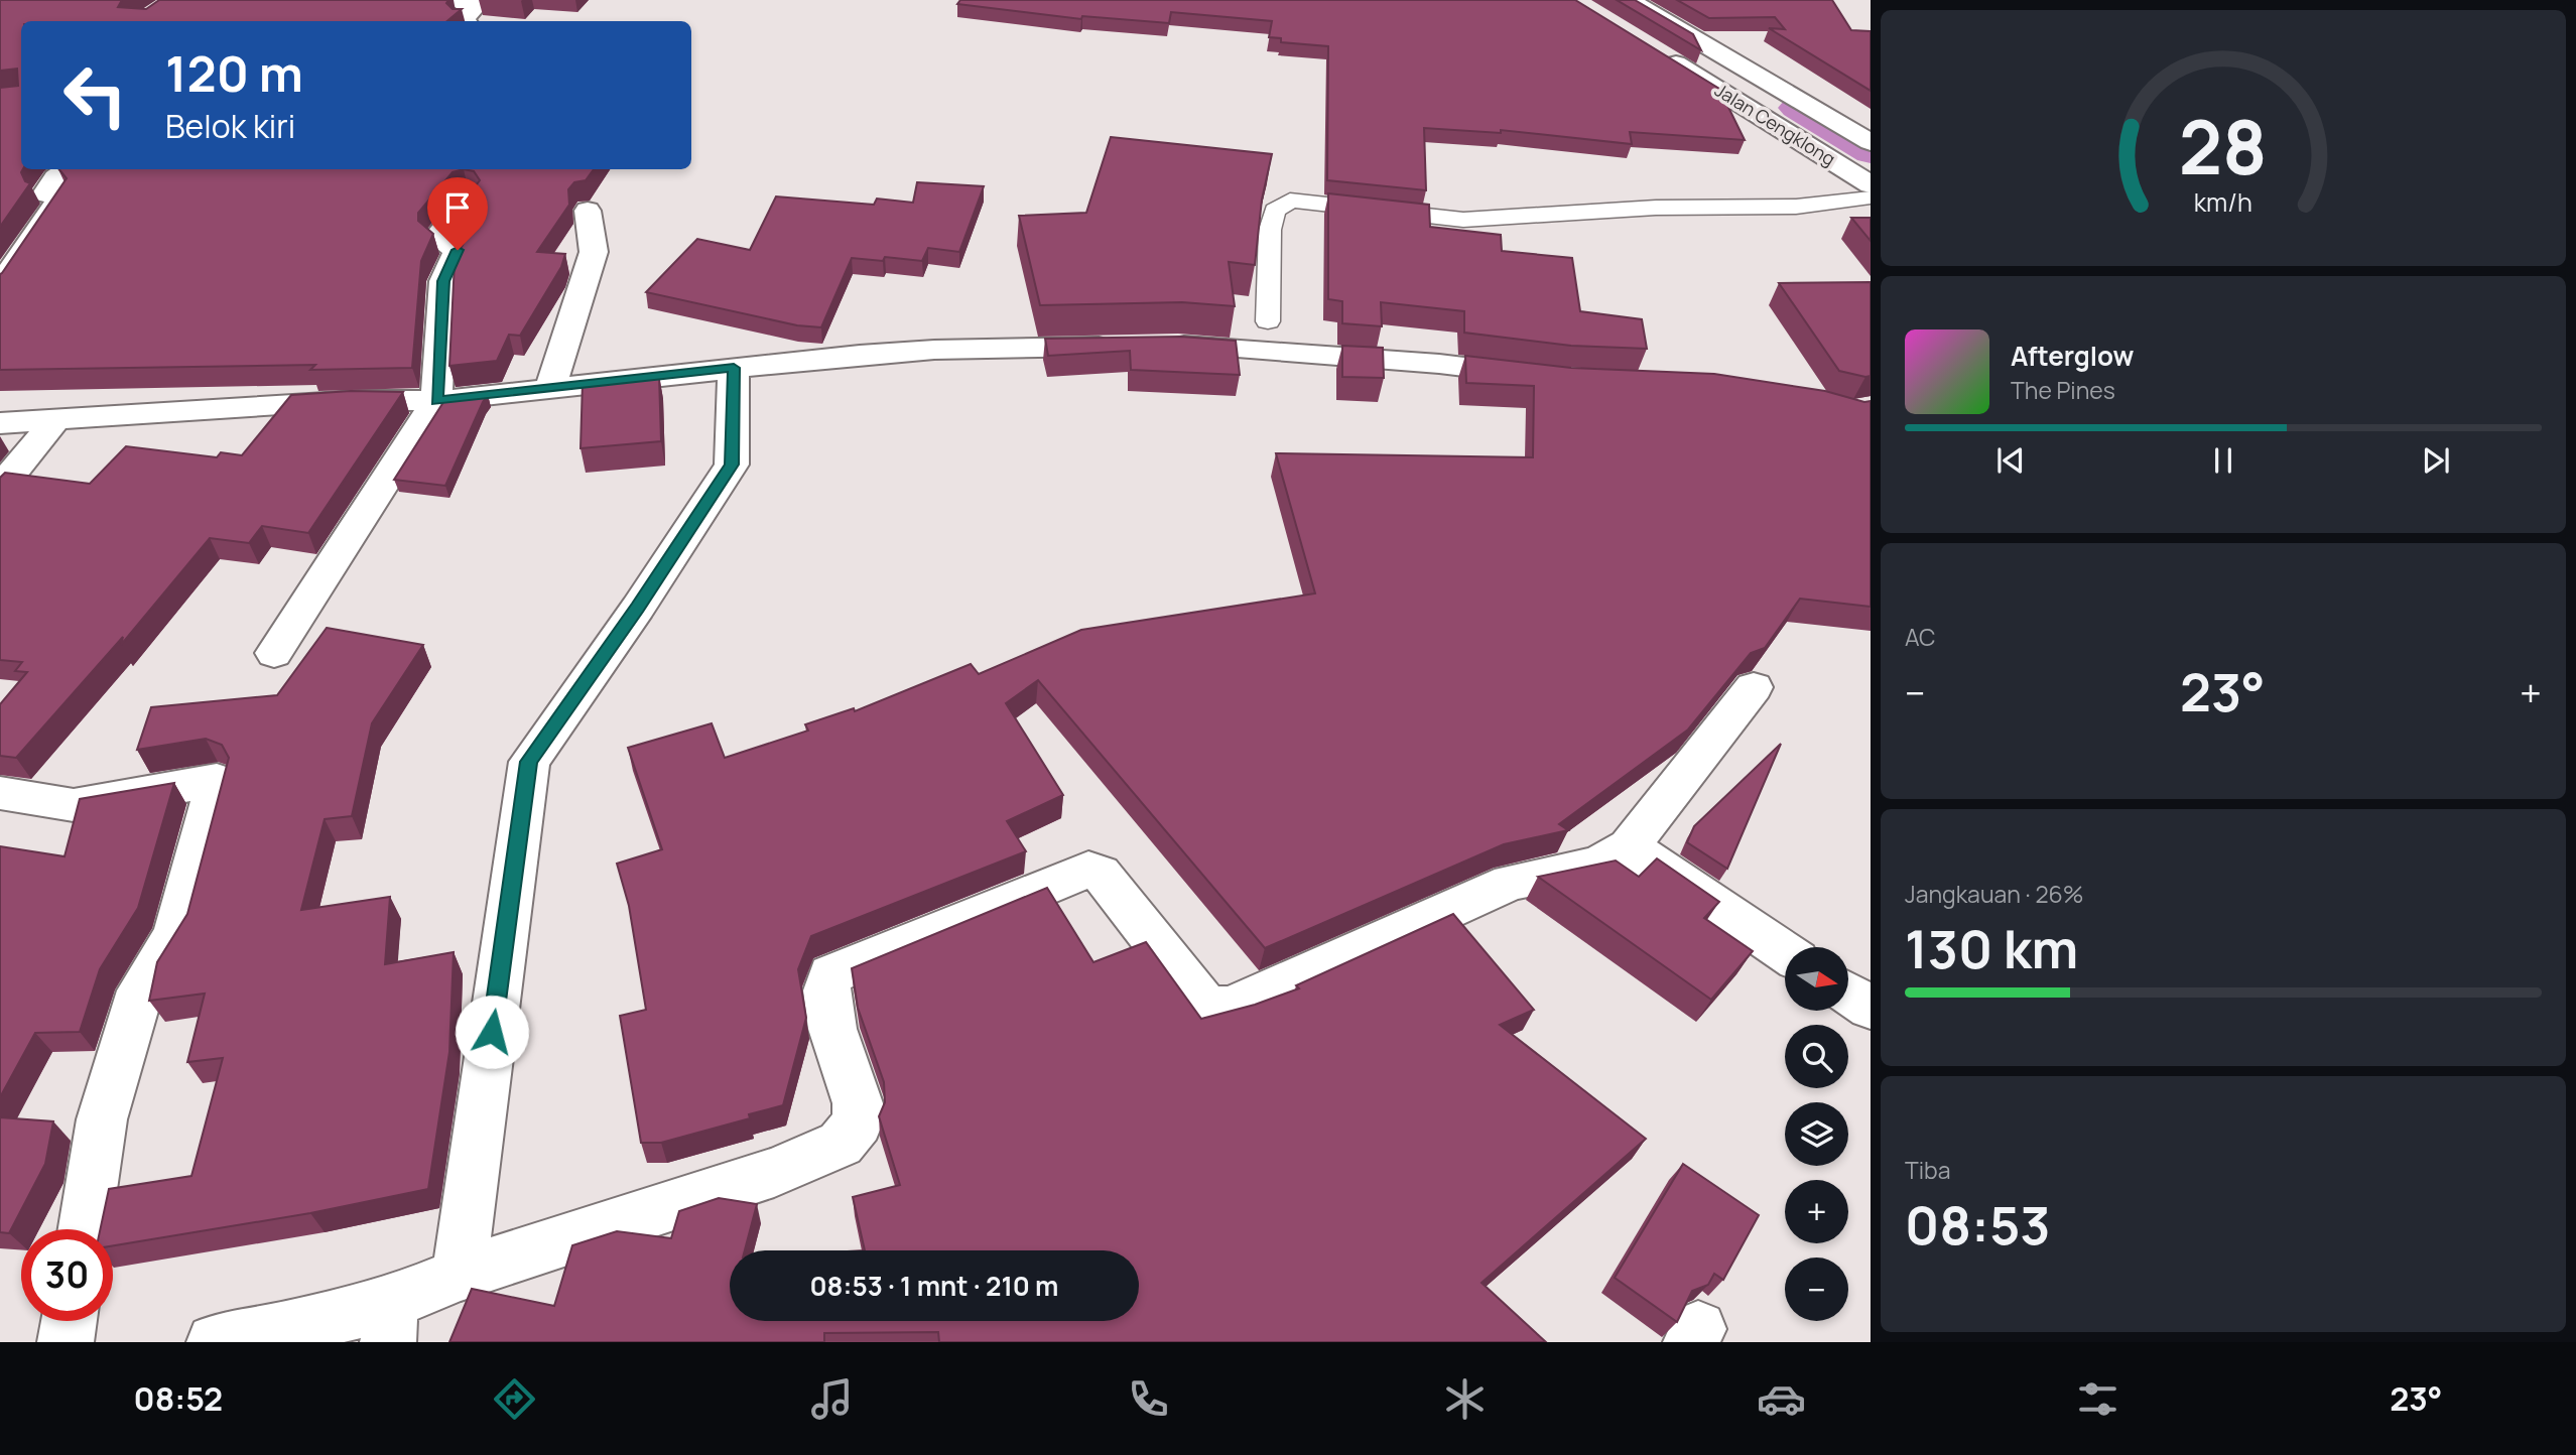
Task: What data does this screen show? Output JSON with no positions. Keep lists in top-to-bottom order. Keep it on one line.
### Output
{"streets":{"street":["Jalan Cengklong"]},"north":"right","page":{"turn":["120 m","Belok kiri"],"song":["Afterglow","The Pines"],"tile":["AC",["Jangkauan · 26%","130 km"],["Tiba","08:53"]],"heat":["−","23°","+"],"map_buttons":["+","−"],"limit":"30","trip":"08:53 · 1 mnt · 210 m","tabs":["08:52","23°"],"gauge":["28","km/h"]}}
